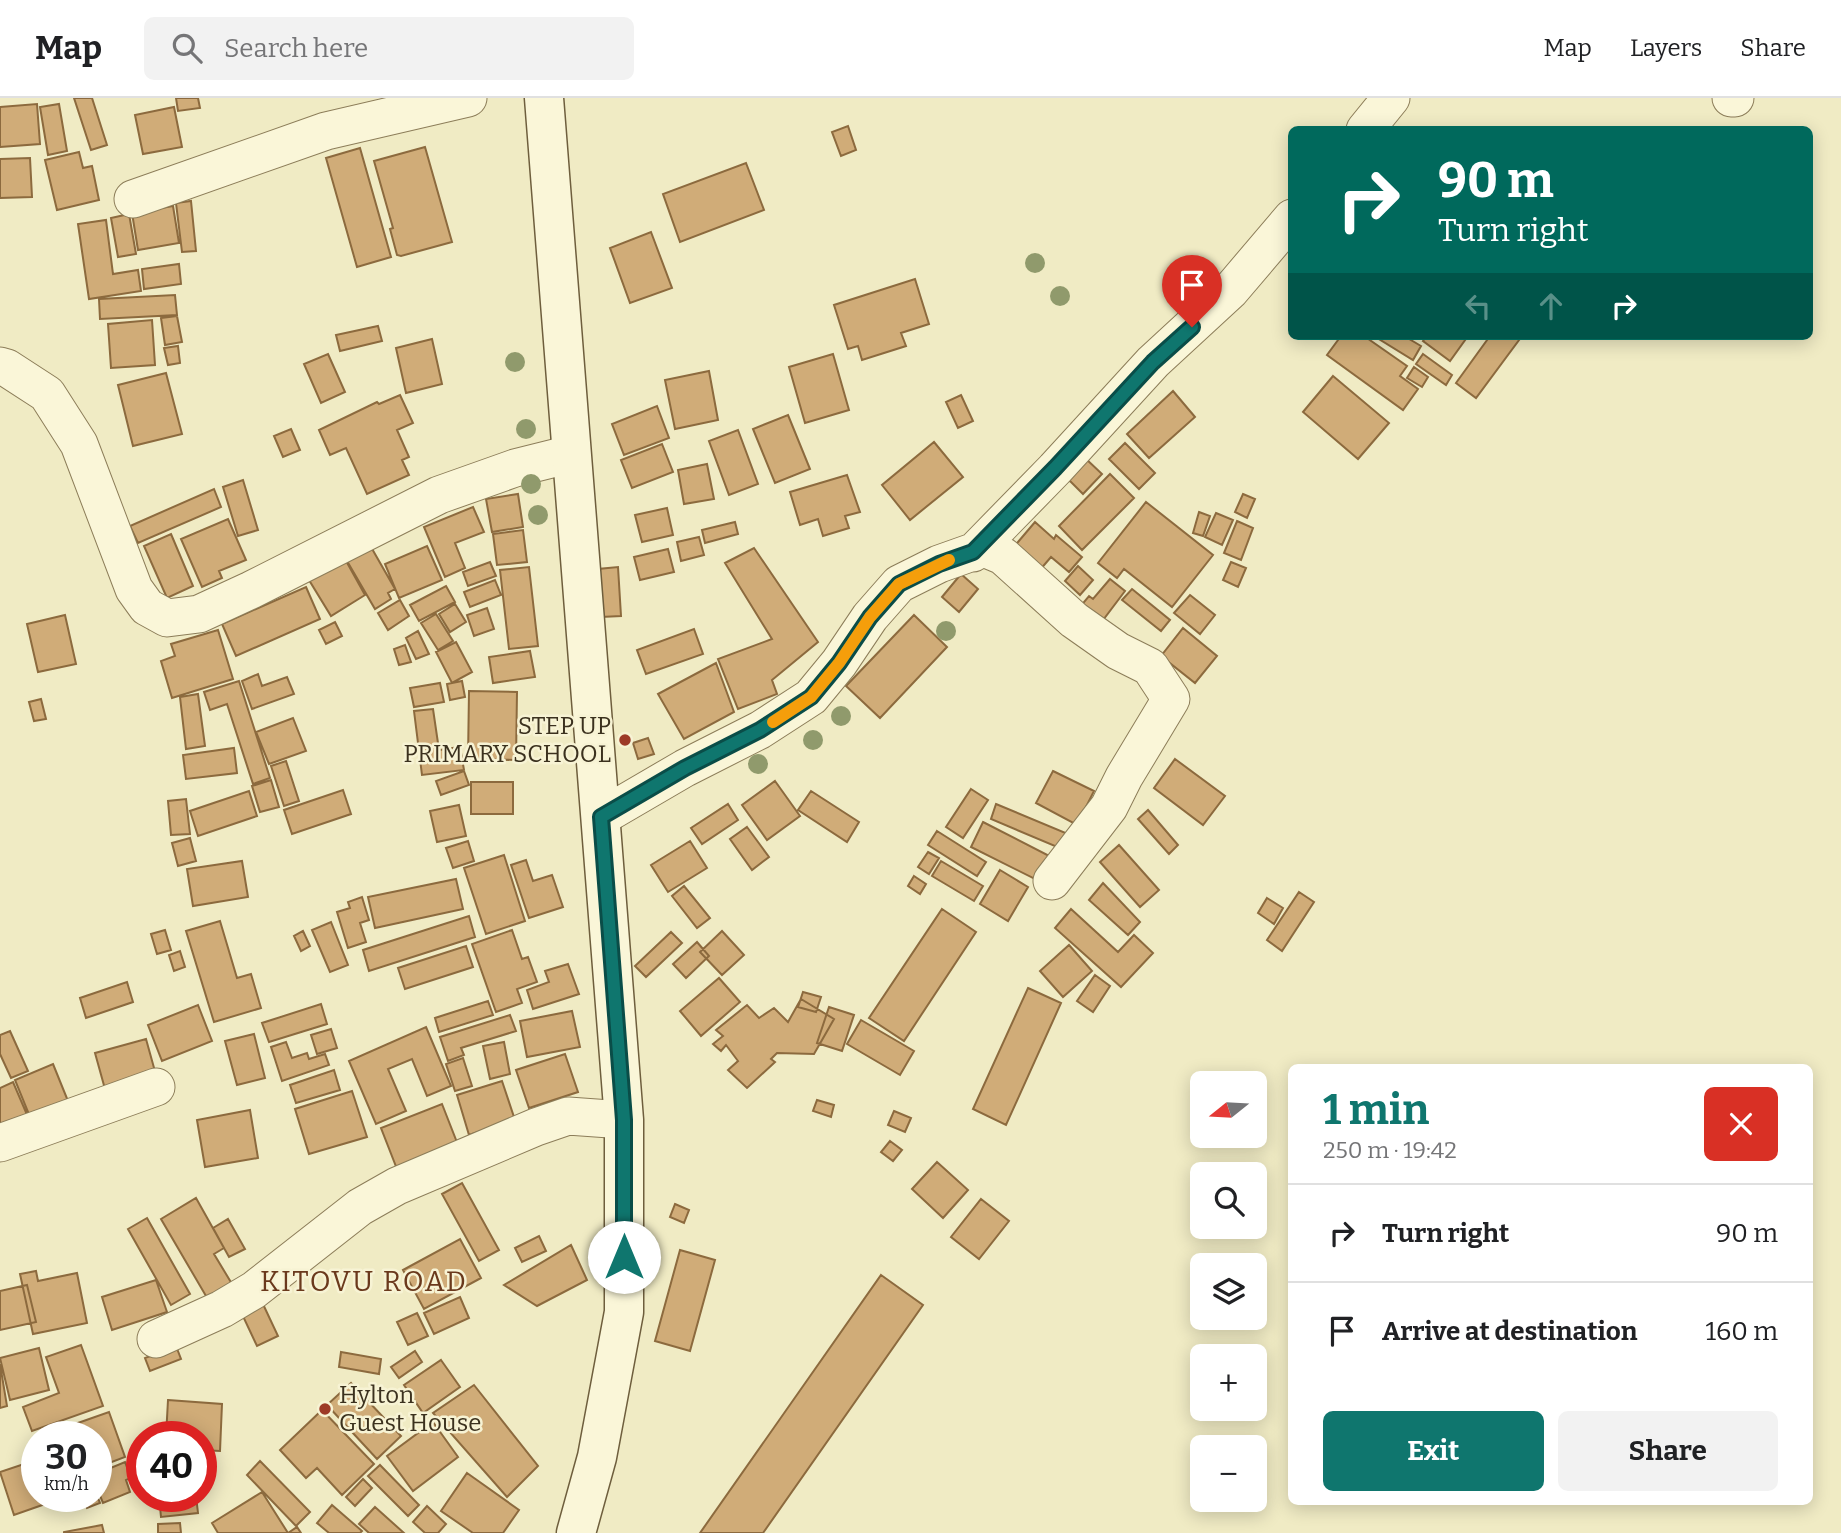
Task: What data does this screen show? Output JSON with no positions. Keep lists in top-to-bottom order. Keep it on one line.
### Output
{"districts":["KITOVU ROAD"],"places":["STEP UP PRIMARY SCHOOL","Hylton Guest House"],"north":"left","page":{"header":"Map","search":"Search here","nav":["Map","Layers","Share"],"turn":["90 m","Turn right"],"heading":["1 min","250 m · 19:42"],"map_buttons":["+","−"],"list":[{"name":"Turn right","value":"90 m"},{"name":"Arrive at destination","value":"160 m"}],"buttons":["Exit","Share"],"speed":"30 km/h","limit":"40"}}
